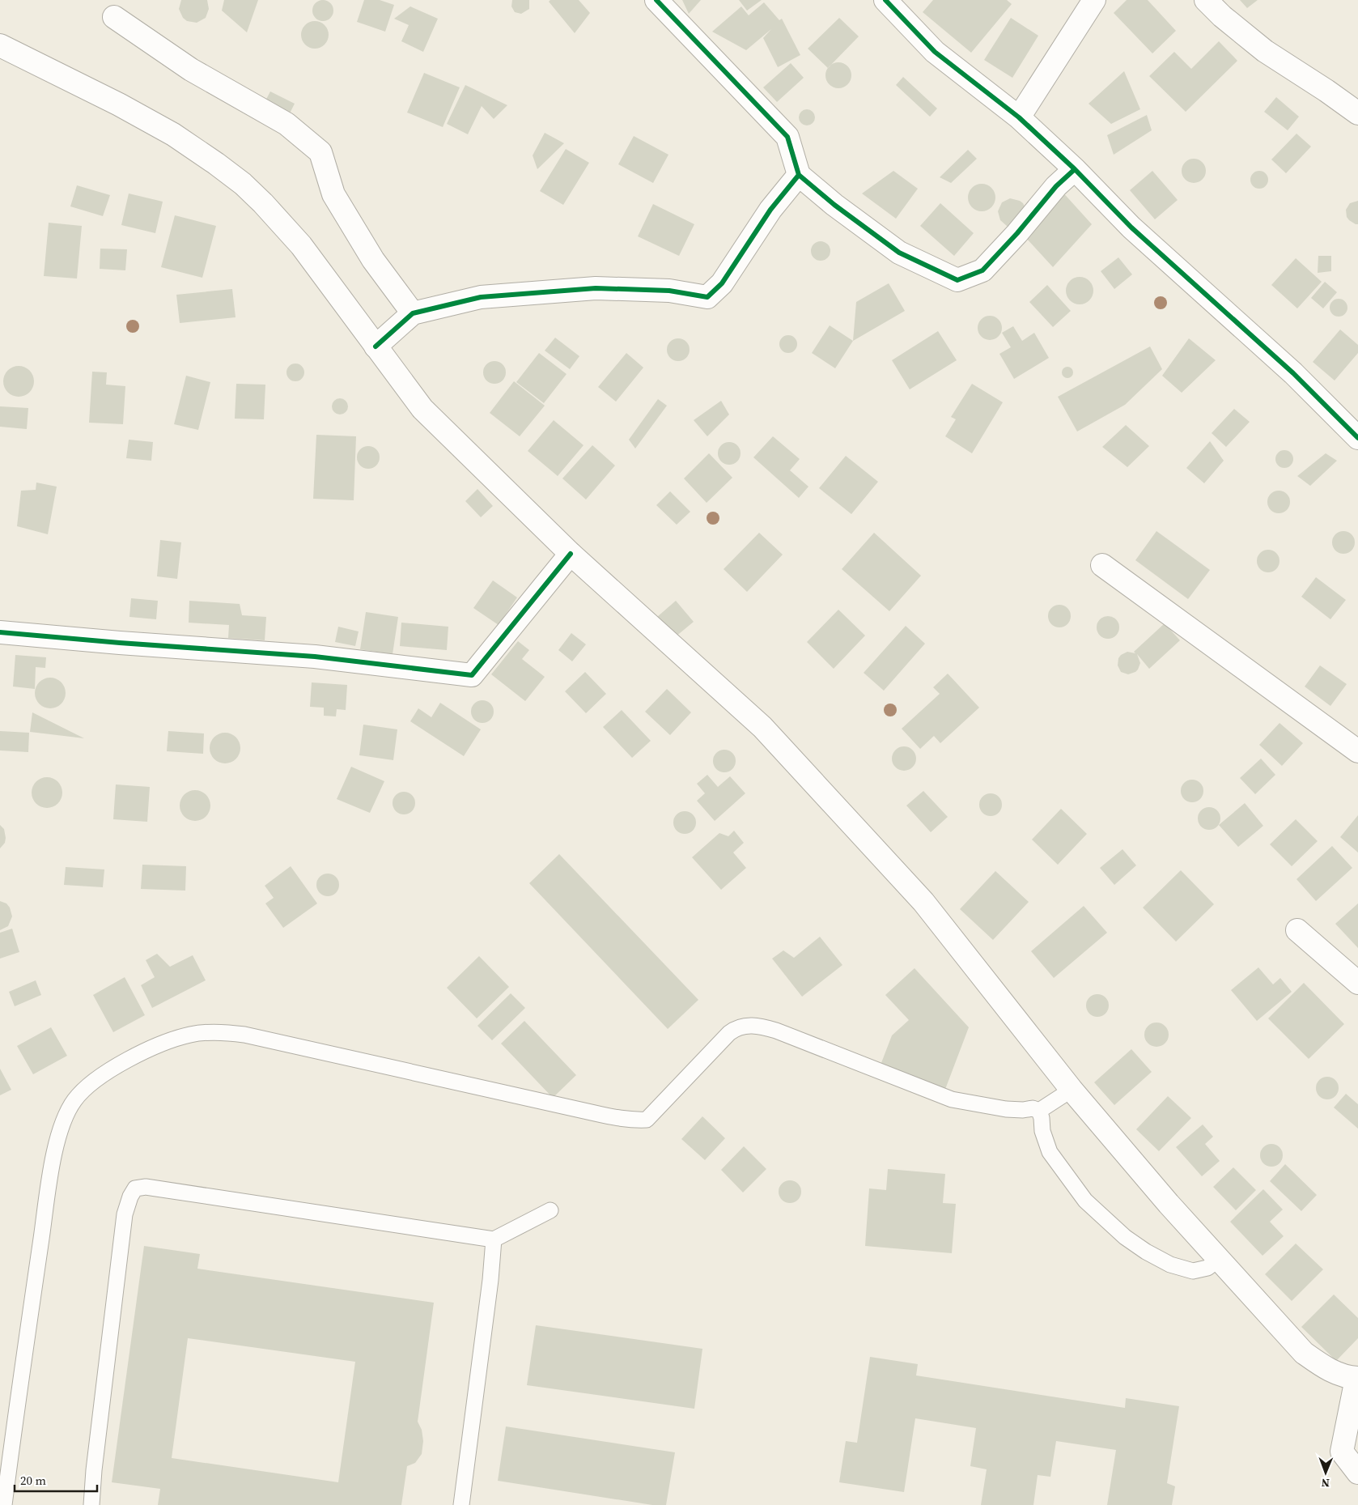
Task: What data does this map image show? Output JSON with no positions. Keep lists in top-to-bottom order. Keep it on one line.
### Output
{"scale_bar":"20 m","north":"bottom"}
